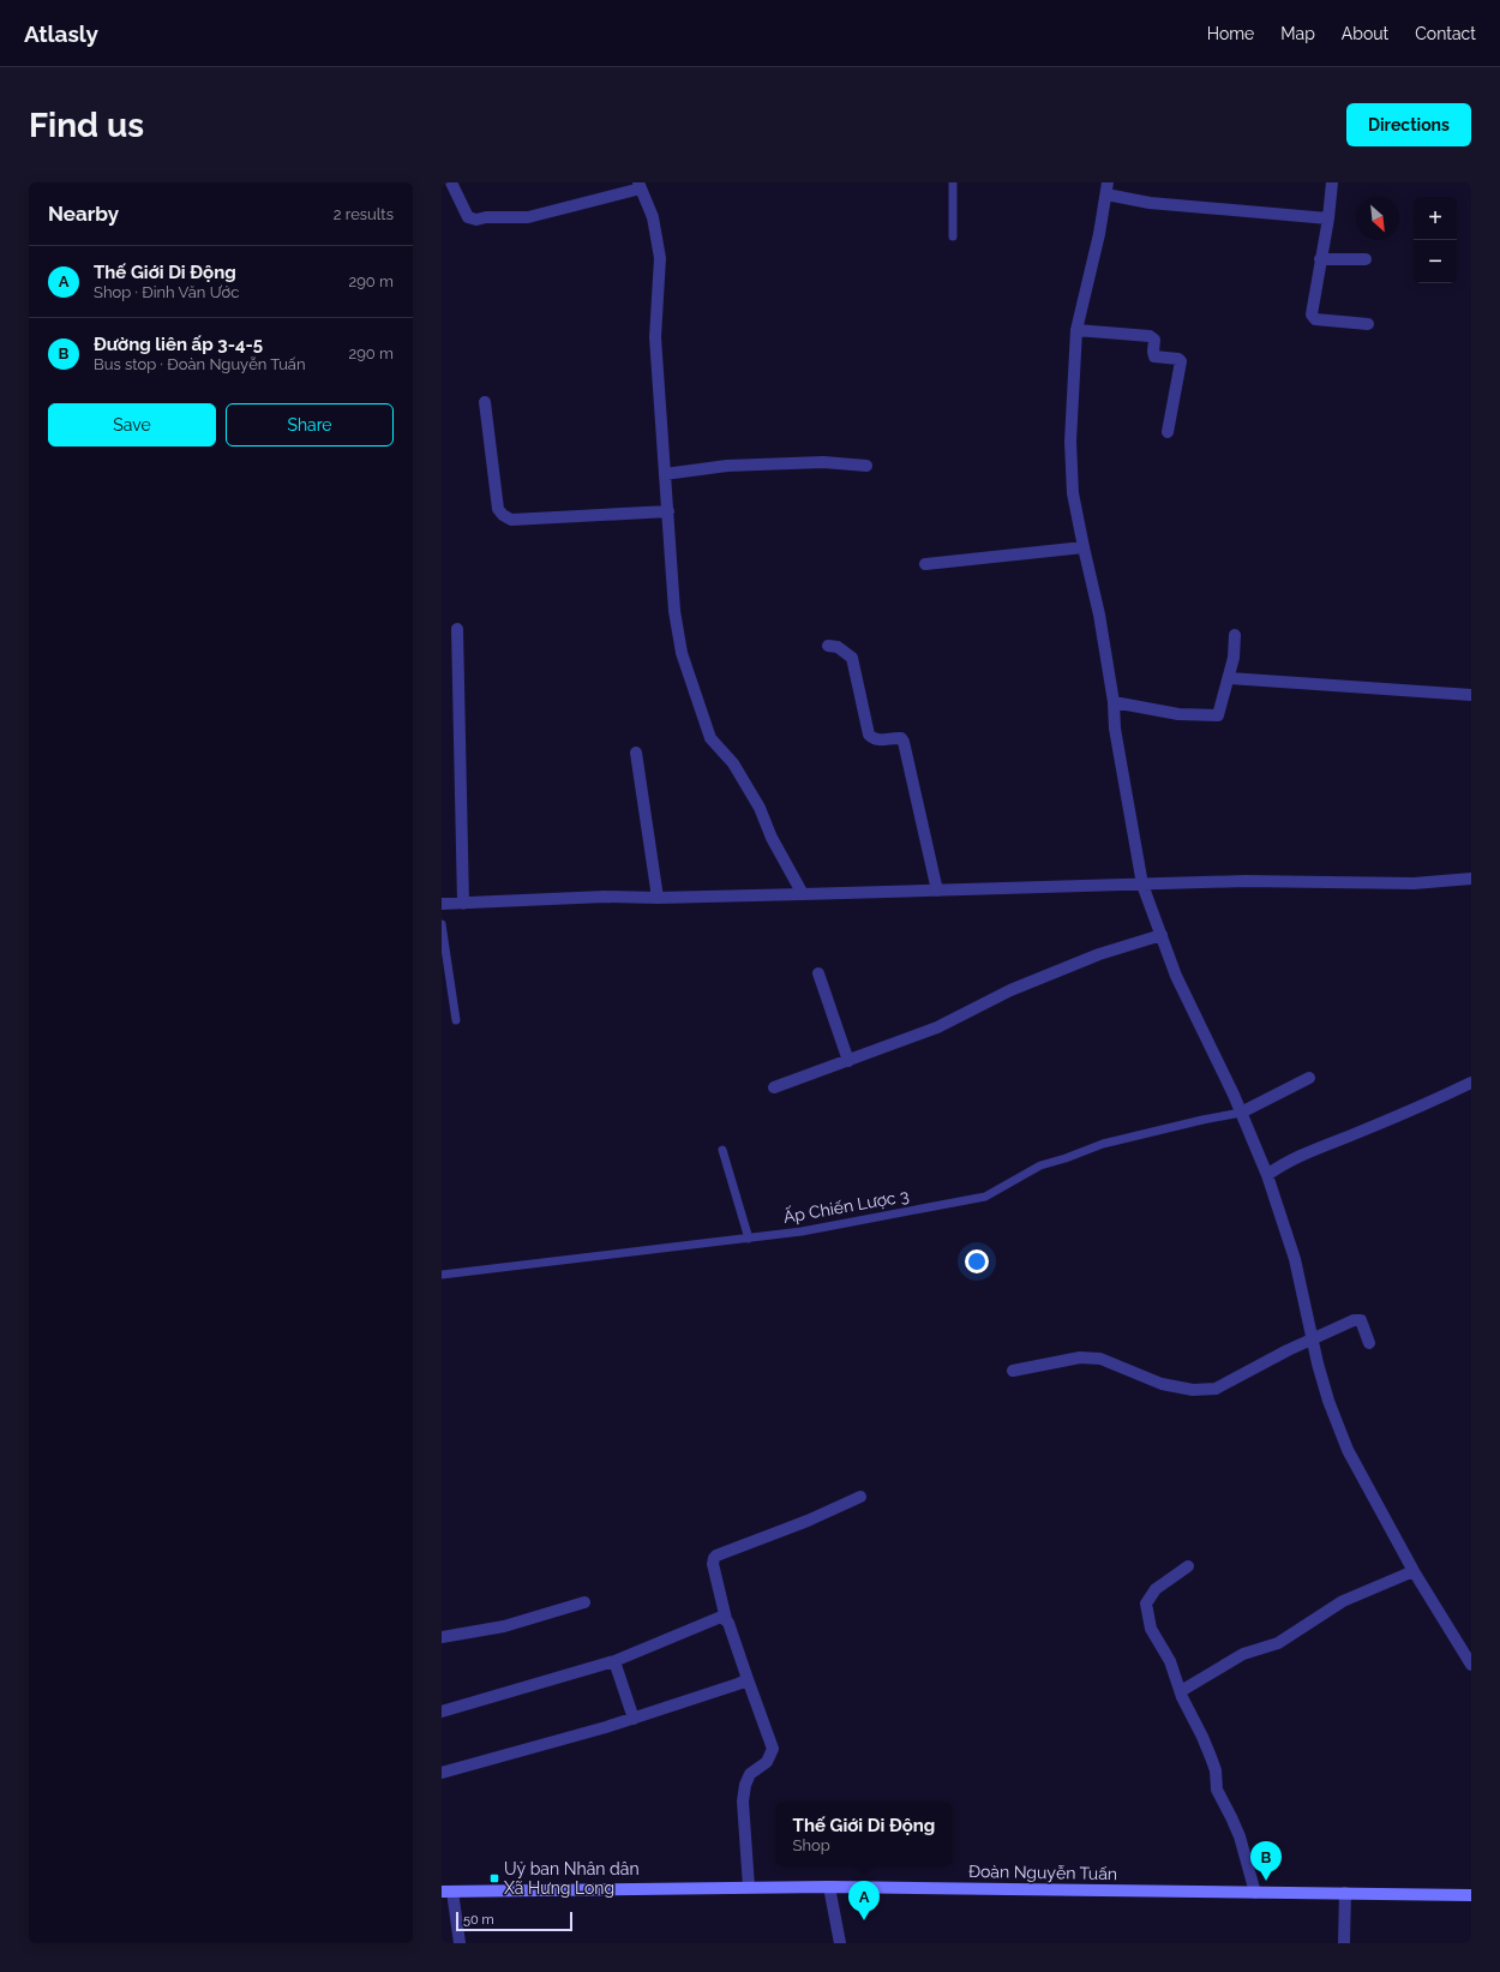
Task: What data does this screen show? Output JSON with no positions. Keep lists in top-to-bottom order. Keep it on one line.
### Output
{"streets":{"main road":["Đoàn Nguyễn Tuấn"],"lane":["Ấp Chiến Lược 3"]},"places":{"transit":["Uỷ ban Nhân dân Xã Hưng Long"]},"scale_bar":"50 m","north":"bottom right","page":{"header":"Atlasly","nav":["Home","Map","About","Contact"],"buttons":["Directions",["Save","Share"]],"title":"Find us","heading":["Nearby","2 results"],"map_buttons":["+","−"],"list":[{"mark":"A","name":"Thế Giới Di Động","note":"Shop · Đinh Văn Ước","value":"290 m"},{"mark":"B","name":"Đường liên ấp 3-4-5","note":"Bus stop · Đoàn Nguyễn Tuấn","value":"290 m"}],"popup":["Thế Giới Di Động","Shop"],"pins":["B","A"],"scale":"50 m"}}
